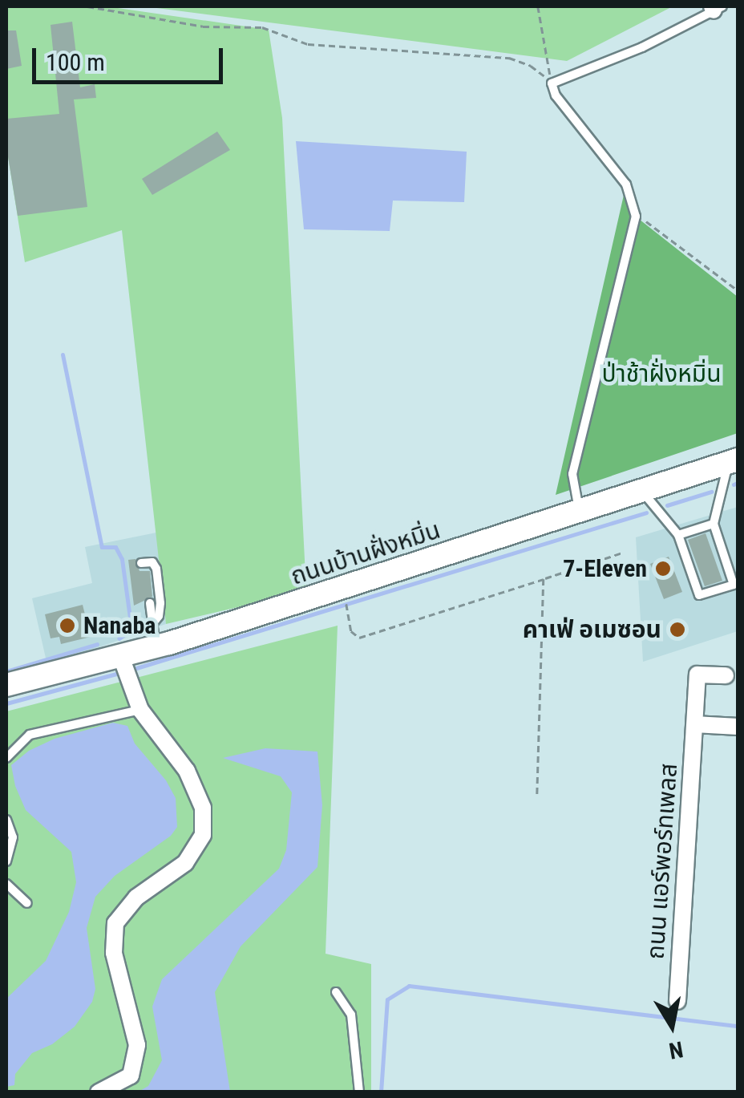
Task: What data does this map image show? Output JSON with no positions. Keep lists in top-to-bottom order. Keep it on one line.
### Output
{"streets":{"street":["ถนนบ้านฝั่งหมิ่น","ถนน แอร์พอร์ทเพลส"]},"parks":["ป่าช้าฝั่งหมิ่น"],"places":["7-Eleven","Nanaba","คาเฟ่ อเมซอน"],"scale_bar":"100 m","north":"bottom"}
